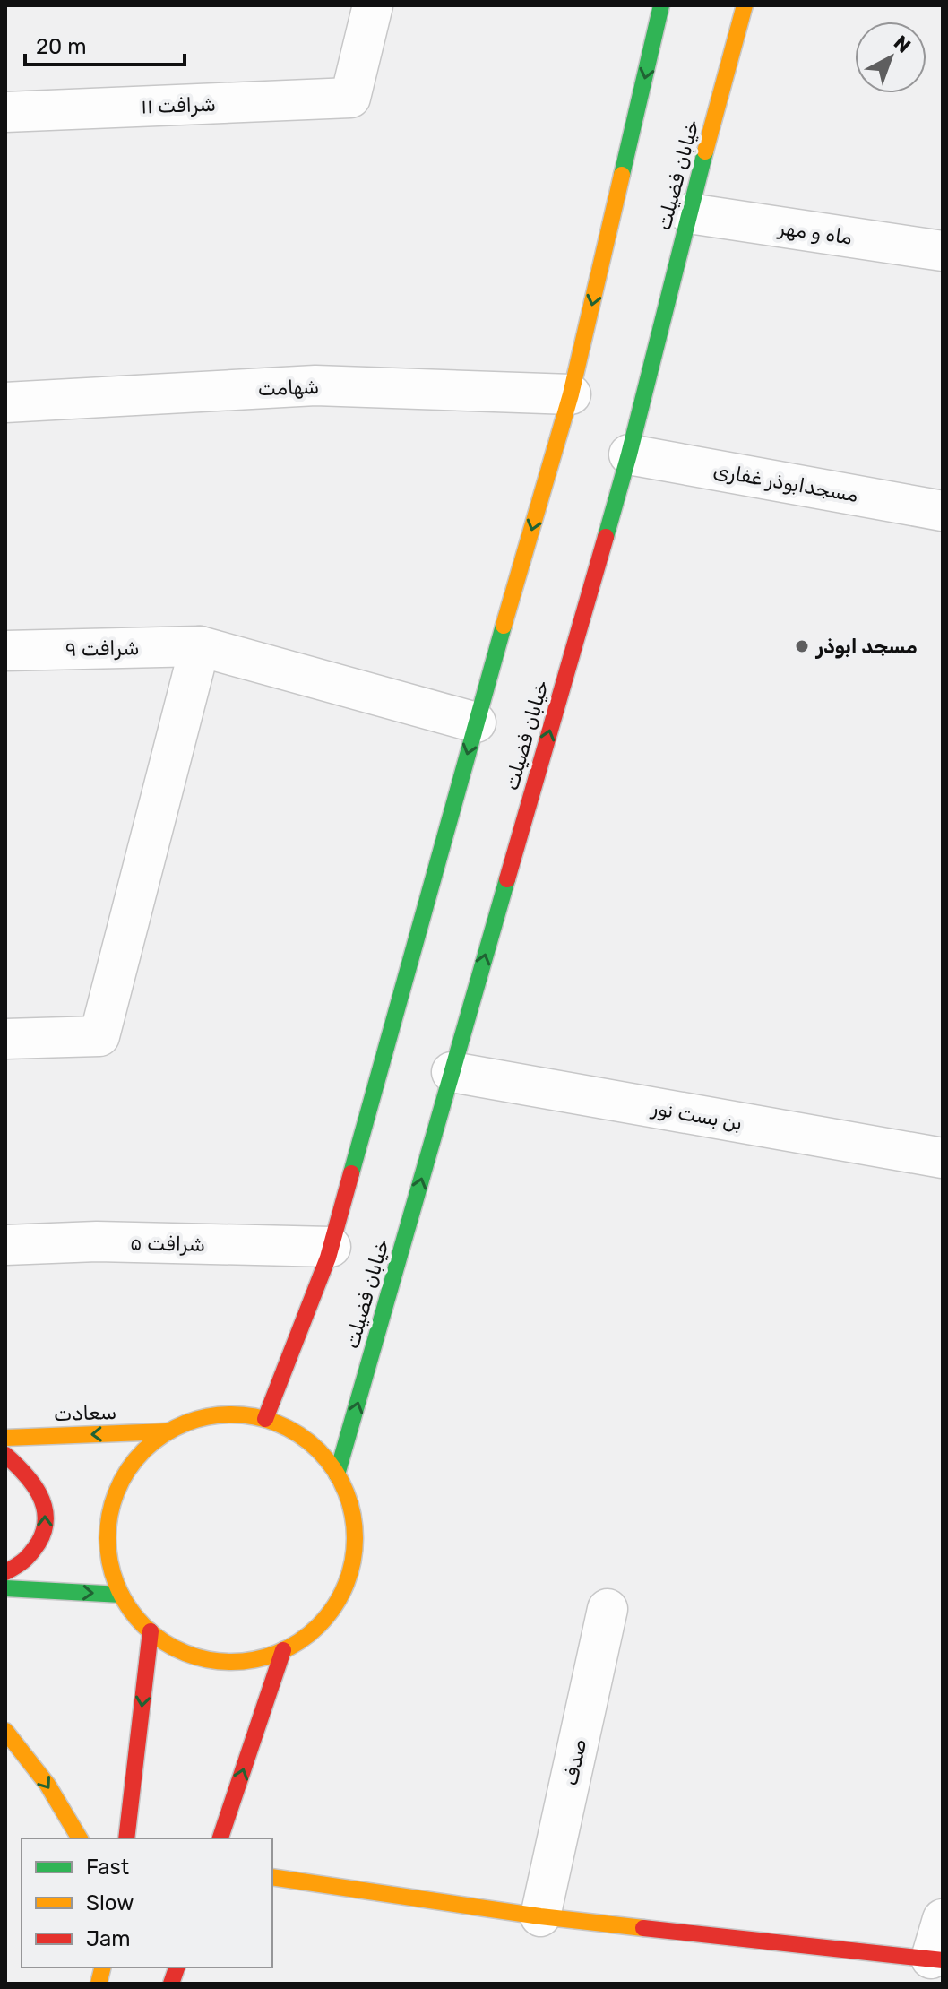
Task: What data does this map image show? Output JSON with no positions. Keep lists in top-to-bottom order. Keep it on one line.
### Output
{"streets":{"main road":["خیابان فضیلت","سعادت"],"street":["شرافت ۱۱","ماه و مهر","شهامت","مسجدابوذر غفاری","شرافت ۹","بن بست نور","شرافت ۵","صدف"]},"crossings":[["خیابان فضیلت","ماه و مهر"],["خیابان فضیلت","مسجدابوذر غفاری"],["خیابان فضیلت","بن بست نور"],["خیابان فضیلت","سعادت"]],"one_way":["سعادت"],"places":["مسجد ابوذر"],"legend":["Fast","Slow","Jam"],"scale_bar":"20 m","north":"top right"}
